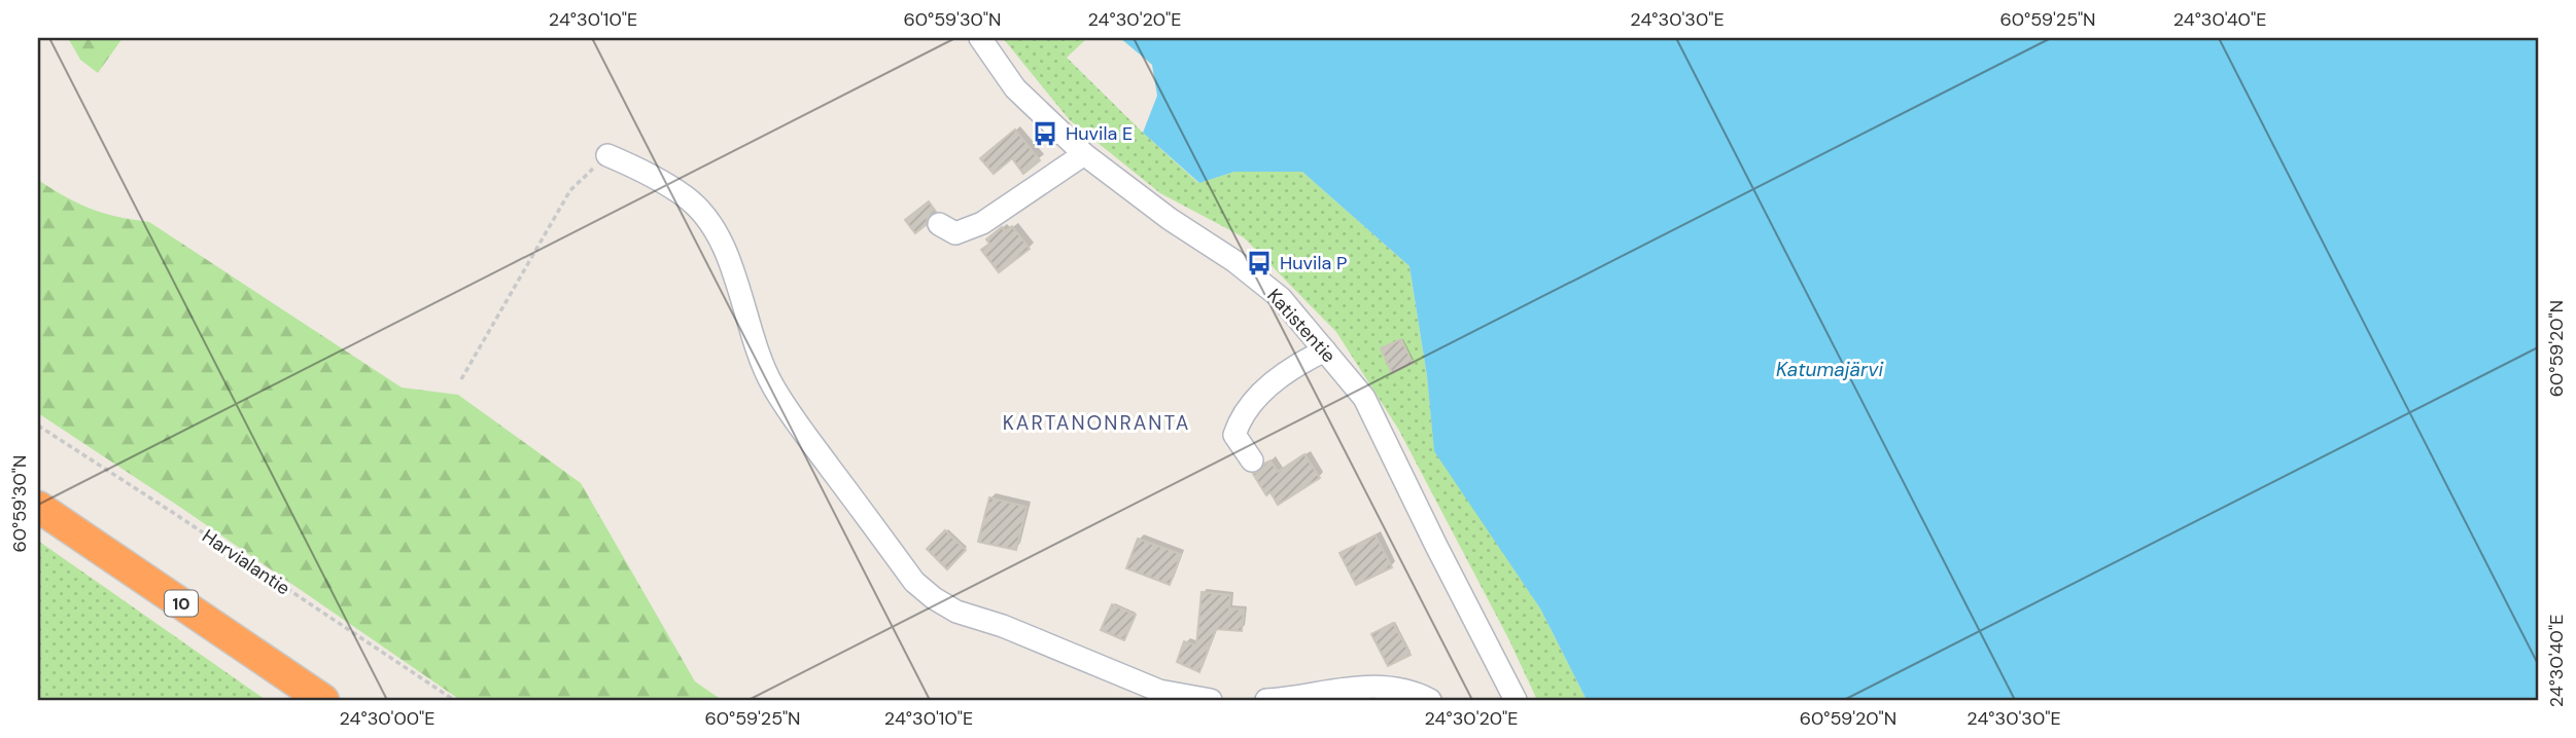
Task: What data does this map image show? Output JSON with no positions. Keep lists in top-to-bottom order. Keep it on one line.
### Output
{"streets":{"highway":["10"],"street":["Katistentie"],"path":["Harvialantie"]},"districts":["KARTANONRANTA"],"water":["Katumajärvi"],"places":{"bus stop":["Huvila E","Huvila P"]},"coordinates":["24°30'10\"E","60°59'30\"N","24°30'20\"E","24°30'30\"E","60°59'25\"N","24°30'40\"E","60°59'20\"N","24°30'00\"E"]}
